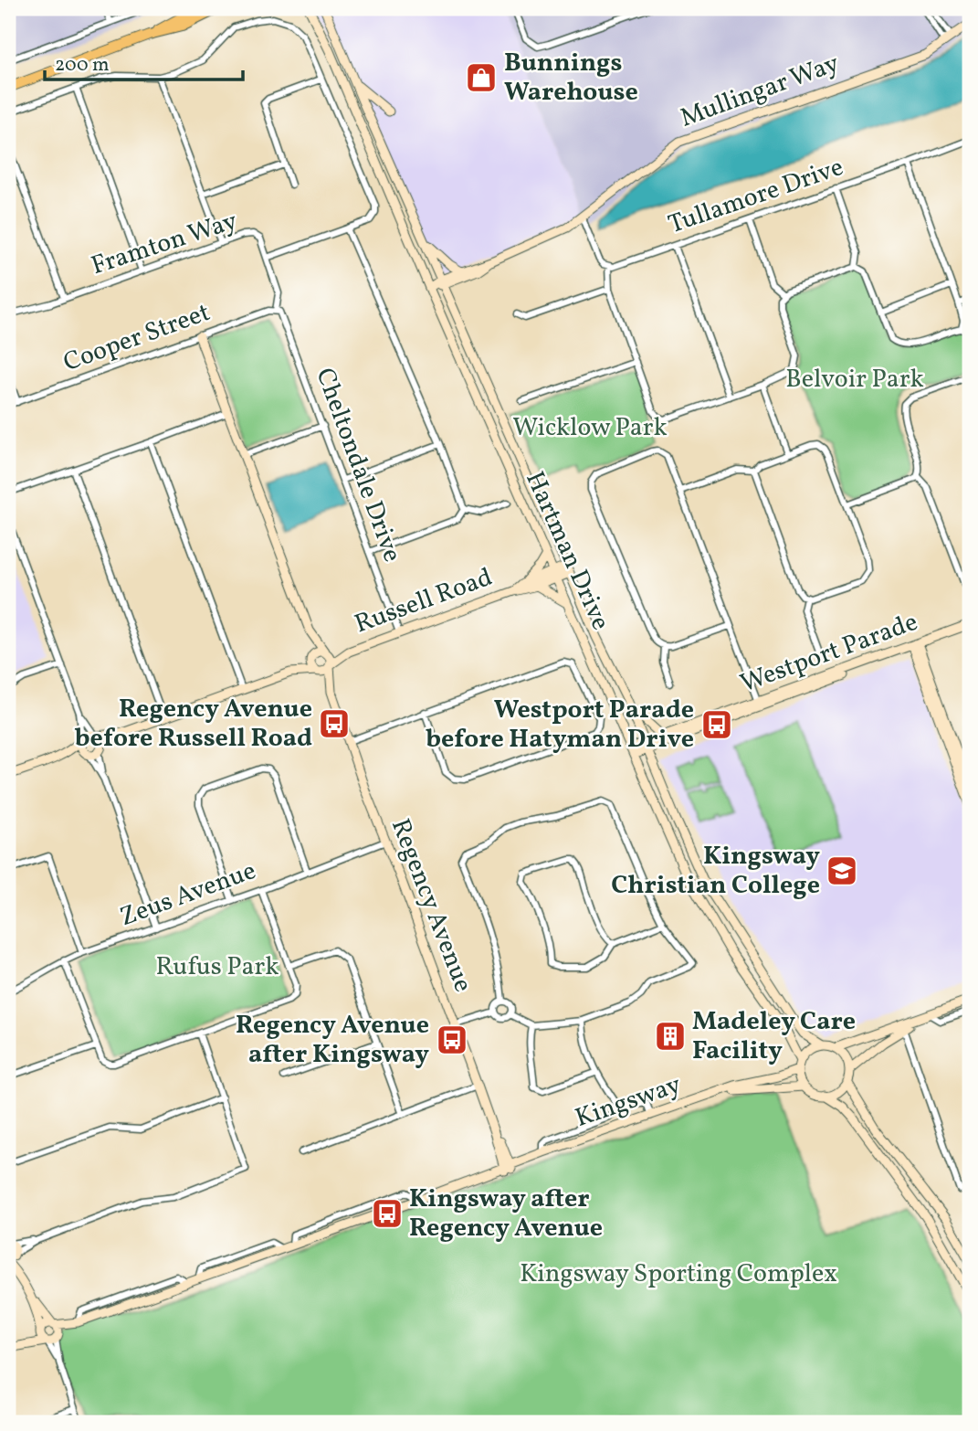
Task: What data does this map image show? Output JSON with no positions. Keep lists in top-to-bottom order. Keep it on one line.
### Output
{"streets":{"main road":["Mullingar Way","Hartman Drive","Russell Road","Westport Parade","Regency Avenue","Kingsway"],"street":["Tullamore Drive","Framton Way","Cooper Street","Cheltondale Drive","Zeus Avenue"]},"crossings":[["Mullingar Way","Hartman Drive"],["Framton Way","Cooper Street"],["Framton Way","Cheltondale Drive"],["Cooper Street","Cheltondale Drive"],["Cheltondale Drive","Russell Road"],["Hartman Drive","Russell Road"],["Hartman Drive","Westport Parade"],["Hartman Drive","Kingsway"],["Russell Road","Regency Avenue"],["Zeus Avenue","Regency Avenue"],["Regency Avenue","Kingsway"]],"parks":["Belvoir Park","Wicklow Park","Rufus Park","Kingsway Sporting Complex"],"places":{"shop":["Bunnings Warehouse"],"bus stop":["Regency Avenue before Russell Road","Westport Parade before Hatyman Drive","Regency Avenue after Kingsway","Kingsway after Regency Avenue"],"school or university":["Kingsway Christian College"],"building":["Madeley Care Facility"]},"scale_bar":"200 m"}
